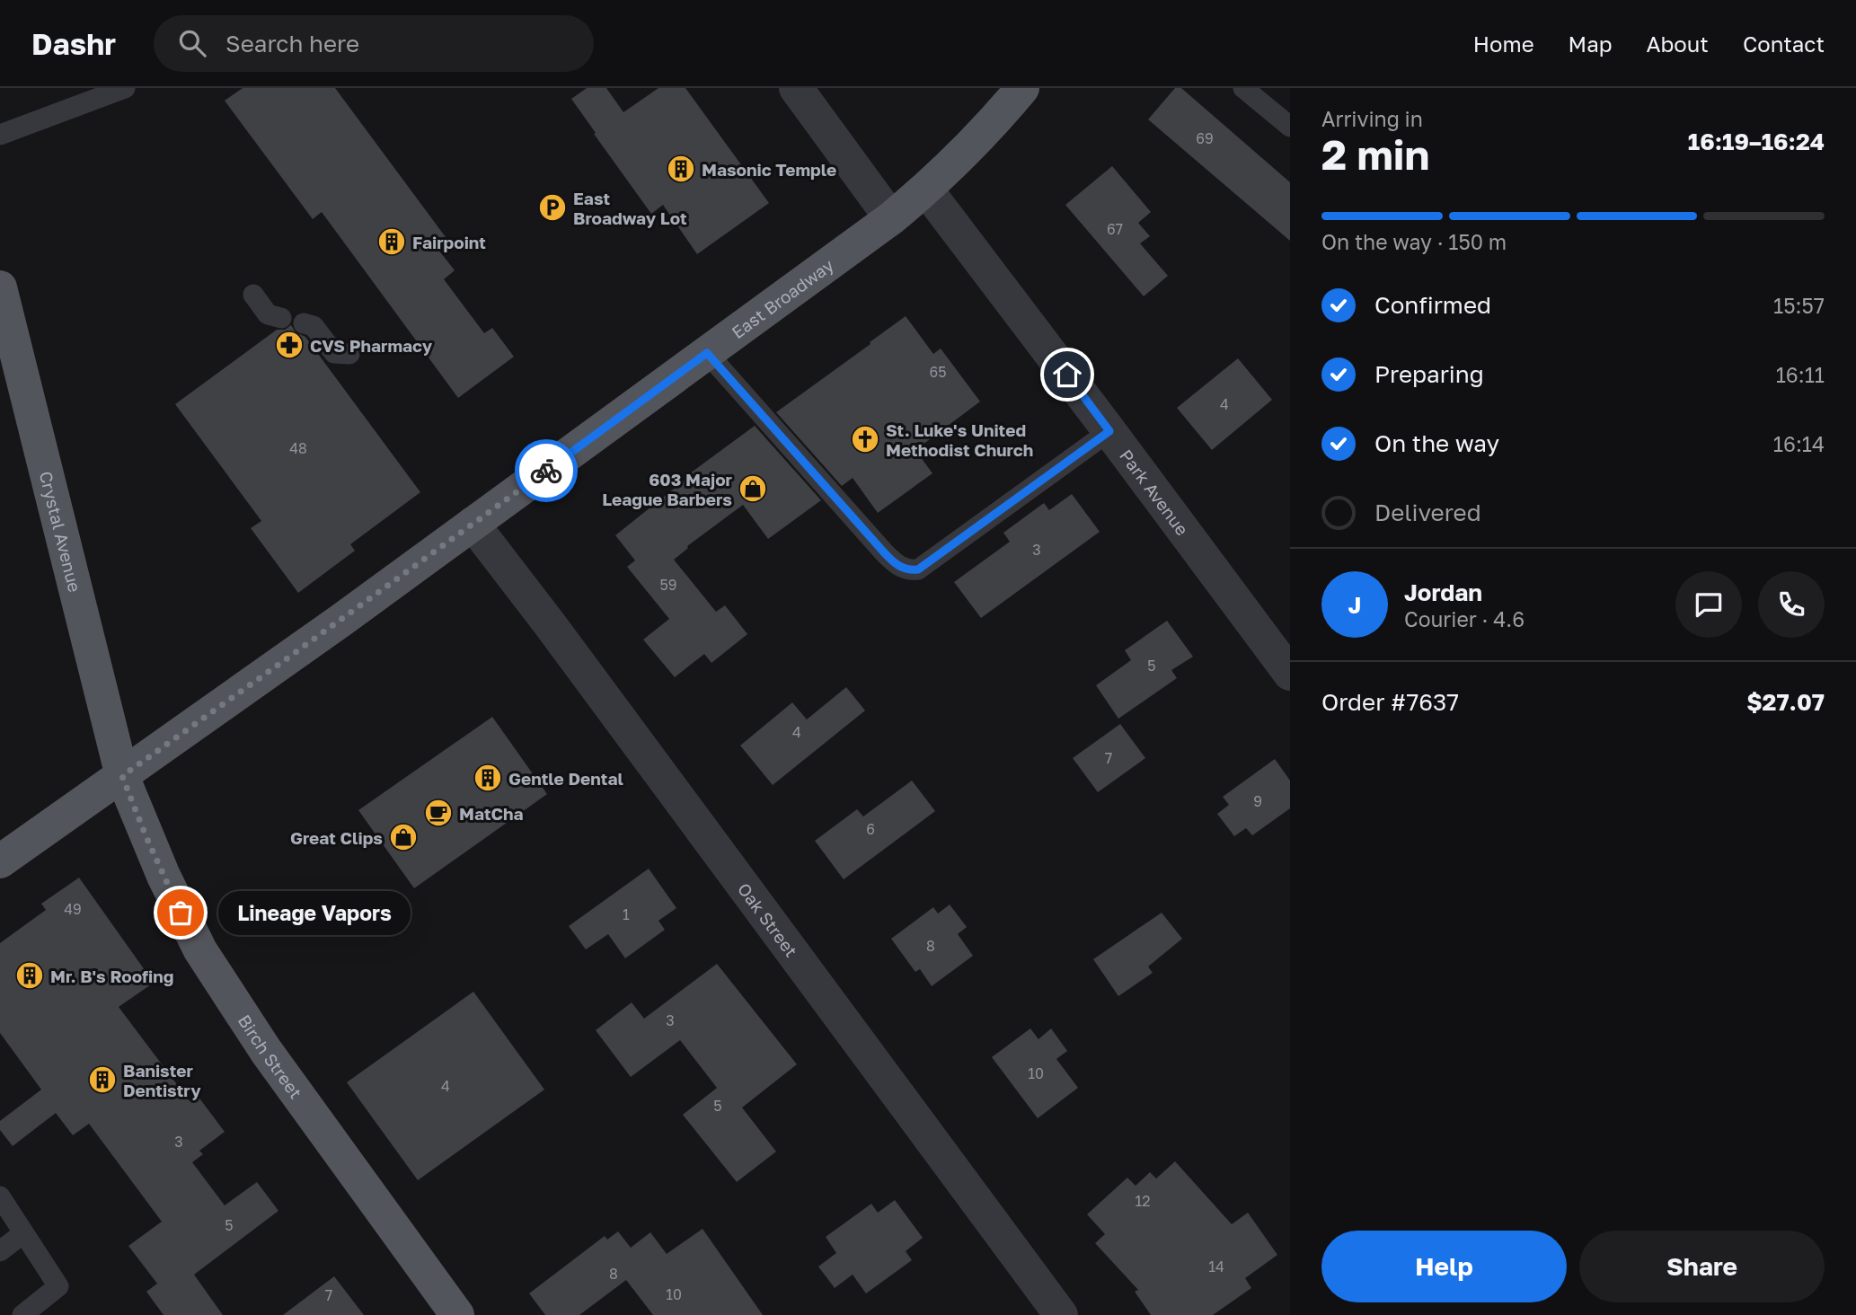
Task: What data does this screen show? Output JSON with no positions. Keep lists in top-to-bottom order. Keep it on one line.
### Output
{"streets":{"main road":["East Broadway","Crystal Avenue","Birch Street"],"street":["Park Avenue","Oak Street"]},"crossings":[["East Broadway","Park Avenue"],["East Broadway","Crystal Avenue"],["East Broadway","Oak Street"],["East Broadway","Birch Street"],["Crystal Avenue","Birch Street"]],"places":{"building":["Masonic Temple","Fairpoint","Gentle Dental","Mr. B's Roofing","Banister Dentistry"],"parking":["East Broadway Lot"],"pharmacy":["CVS Pharmacy"],"church":["St. Luke's United Methodist Church"],"shop":["603 Major League Barbers","Great Clips"],"cafe":["MatCha"],"other":["Lineage Vapors"]},"house_numbers":["69","67","65","4","48","3","59","5","4","7","9","6","49","1","8","3","10","4","5","3","12","5","14","8","10","7"],"page":{"header":"Dashr","search":"Search here","nav":["Home","Map","About","Contact"],"heading":["2 min","Arriving in","16:19–16:24"],"panel":["Jordan","Courier · 4.6","Order #7637","$27.07"],"bar":"On the way · 150 m","list":[["Confirmed","15:57"],["Preparing","16:11"],["On the way","16:14"],"Delivered"],"round":"J","bubble":"Lineage Vapors","buttons":["Help","Share"]}}
